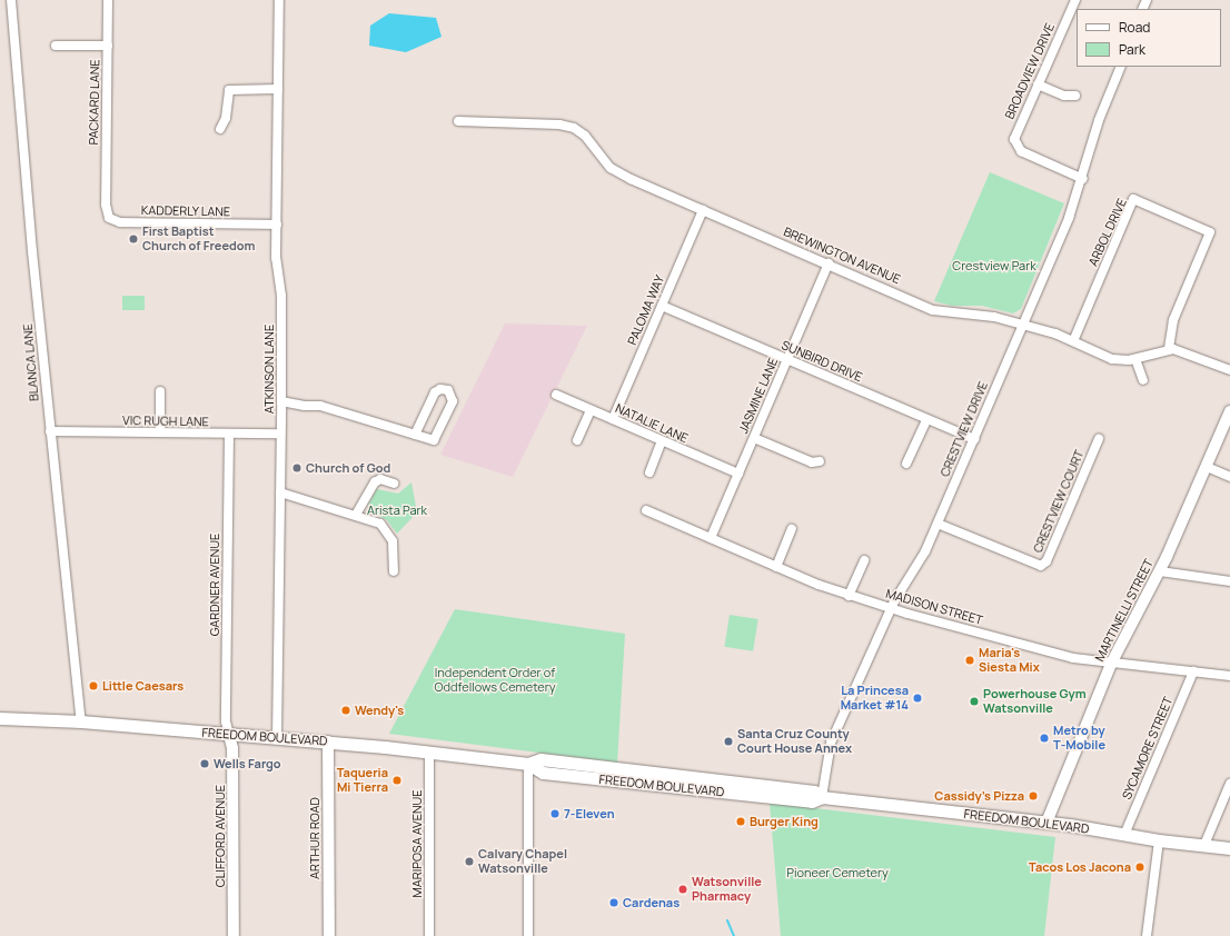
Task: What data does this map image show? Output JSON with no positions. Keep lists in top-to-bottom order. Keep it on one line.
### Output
{"streets":{"main road":["FREEDOM BOULEVARD"],"street":["BROADVIEW DRIVE","PACKARD LANE","KADDERLY LANE","ARBOL DRIVE","BREWINGTON AVENUE","PALOMA WAY","SUNBIRD DRIVE","BLANCA LANE","ATKINSON LANE","JASMINE LANE","VIC RUGH LANE","NATALIE LANE","CRESTVIEW DRIVE","CRESTVIEW COURT","GARDNER AVENUE","MADISON STREET","MARTINELLI STREET","SYCAMORE STREET","CLIFFORD AVENUE","ARTHUR ROAD","MARIPOSA AVENUE"]},"crossings":[["BROADVIEW DRIVE","CRESTVIEW DRIVE"],["PACKARD LANE","KADDERLY LANE"],["KADDERLY LANE","ATKINSON LANE"],["ARBOL DRIVE","BREWINGTON AVENUE"],["BREWINGTON AVENUE","PALOMA WAY"],["BREWINGTON AVENUE","JASMINE LANE"],["BREWINGTON AVENUE","CRESTVIEW DRIVE"],["PALOMA WAY","SUNBIRD DRIVE"],["PALOMA WAY","NATALIE LANE"],["SUNBIRD DRIVE","JASMINE LANE"],["SUNBIRD DRIVE","CRESTVIEW DRIVE"],["BLANCA LANE","VIC RUGH LANE"],["BLANCA LANE","FREEDOM BOULEVARD"],["ATKINSON LANE","VIC RUGH LANE"],["ATKINSON LANE","FREEDOM BOULEVARD"],["JASMINE LANE","NATALIE LANE"],["JASMINE LANE","MADISON STREET"],["VIC RUGH LANE","GARDNER AVENUE"],["CRESTVIEW DRIVE","CRESTVIEW COURT"],["CRESTVIEW DRIVE","MADISON STREET"],["CRESTVIEW DRIVE","FREEDOM BOULEVARD"],["GARDNER AVENUE","FREEDOM BOULEVARD"],["GARDNER AVENUE","CLIFFORD AVENUE"],["MADISON STREET","MARTINELLI STREET"],["MADISON STREET","SYCAMORE STREET"],["MARTINELLI STREET","FREEDOM BOULEVARD"],["FREEDOM BOULEVARD","SYCAMORE STREET"],["FREEDOM BOULEVARD","CLIFFORD AVENUE"],["FREEDOM BOULEVARD","ARTHUR ROAD"],["FREEDOM BOULEVARD","MARIPOSA AVENUE"]],"parks":["Crestview Park","Arista Park","Independent Order of Oddfellows Cemetery","Pioneer Cemetery"],"places":["First Baptist Church of Freedom","Church of God","Maria's Siesta Mix","Little Caesars","La Princesa Market #14","Powerhouse Gym Watsonville","Wendy's","Metro by T-Mobile","Santa Cruz County Court House Annex","Wells Fargo","Taqueria Mi Tierra","Cassidy's Pizza","7-Eleven","Burger King","Calvary Chapel Watsonville","Tacos Los Jacona","Watsonville Pharmacy","Cardenas"],"legend":["Road","Park"]}
